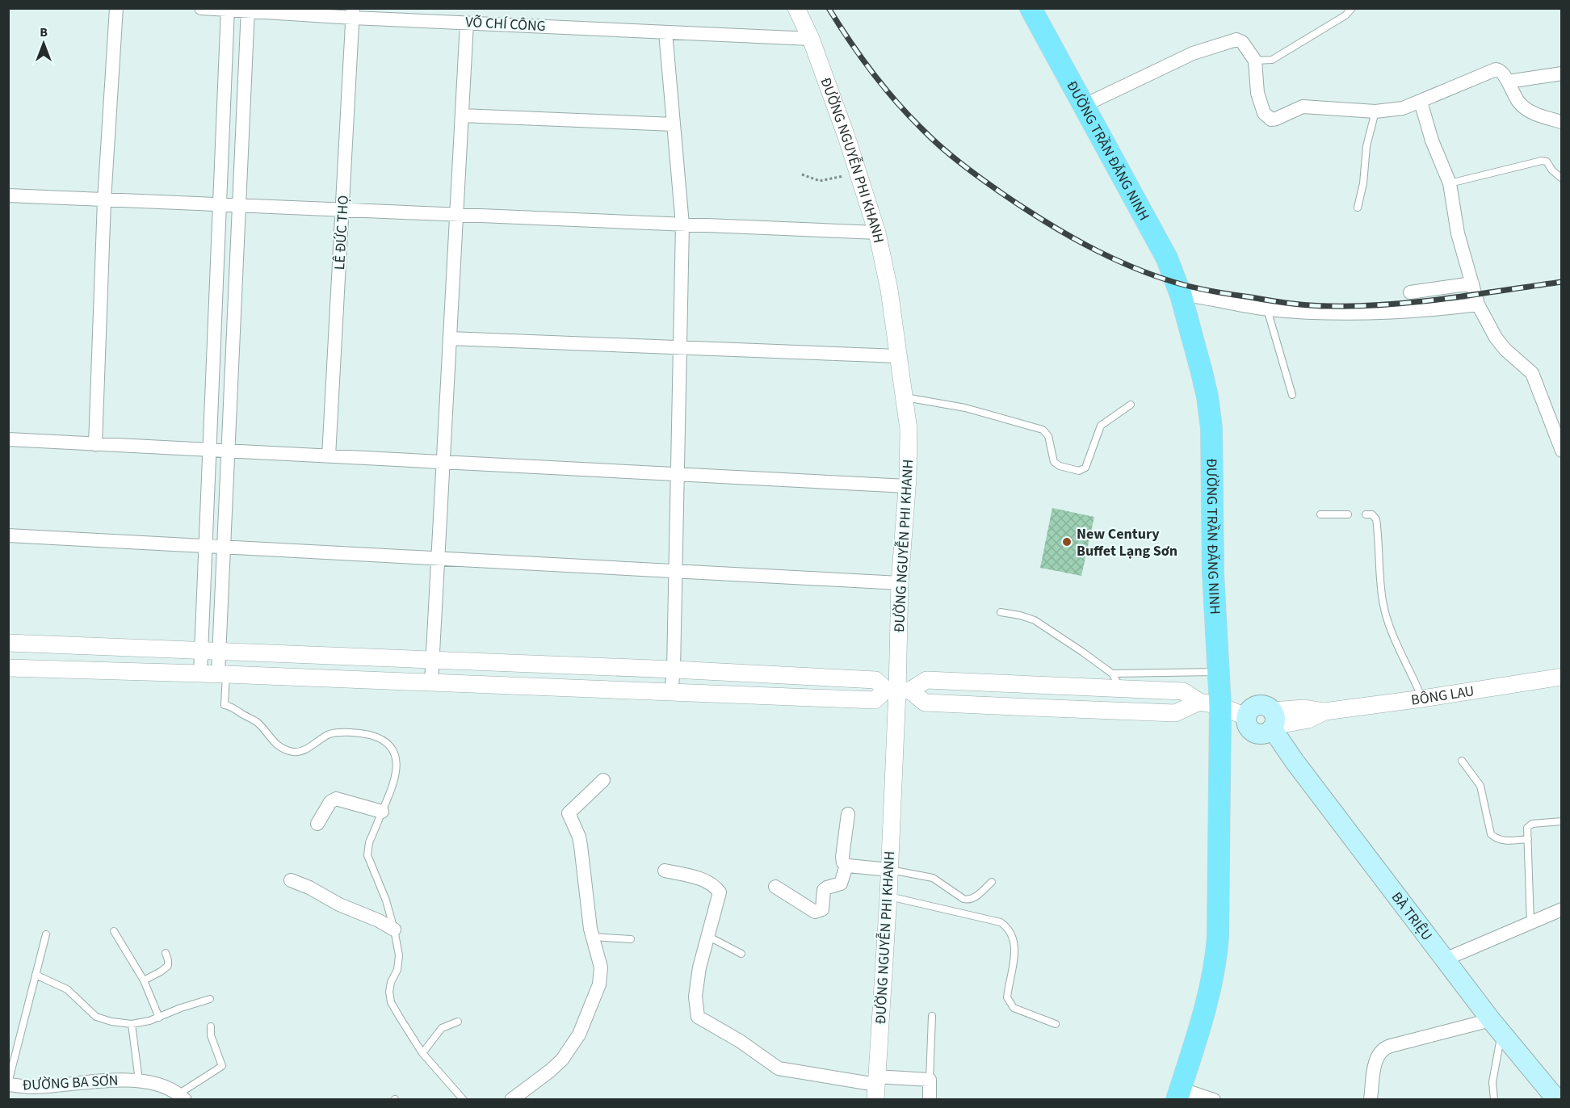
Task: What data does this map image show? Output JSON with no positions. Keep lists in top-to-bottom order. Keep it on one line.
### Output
{"streets":{"main road":["ĐƯỜNG TRẦN ĐĂNG NINH","BÀ TRIỆU"],"street":["VÕ CHÍ CÔNG","ĐƯỜNG NGUYỄN PHI KHANH","LÊ ĐỨC THỌ","BÔNG LAU","ĐƯỜNG BA SƠN"]},"crossings":[["VÕ CHÍ CÔNG","ĐƯỜNG NGUYỄN PHI KHANH"],["VÕ CHÍ CÔNG","LÊ ĐỨC THỌ"],["BÔNG LAU","BÀ TRIỆU"]],"places":["New Century Buffet Lạng Sơn"],"north":"top"}
